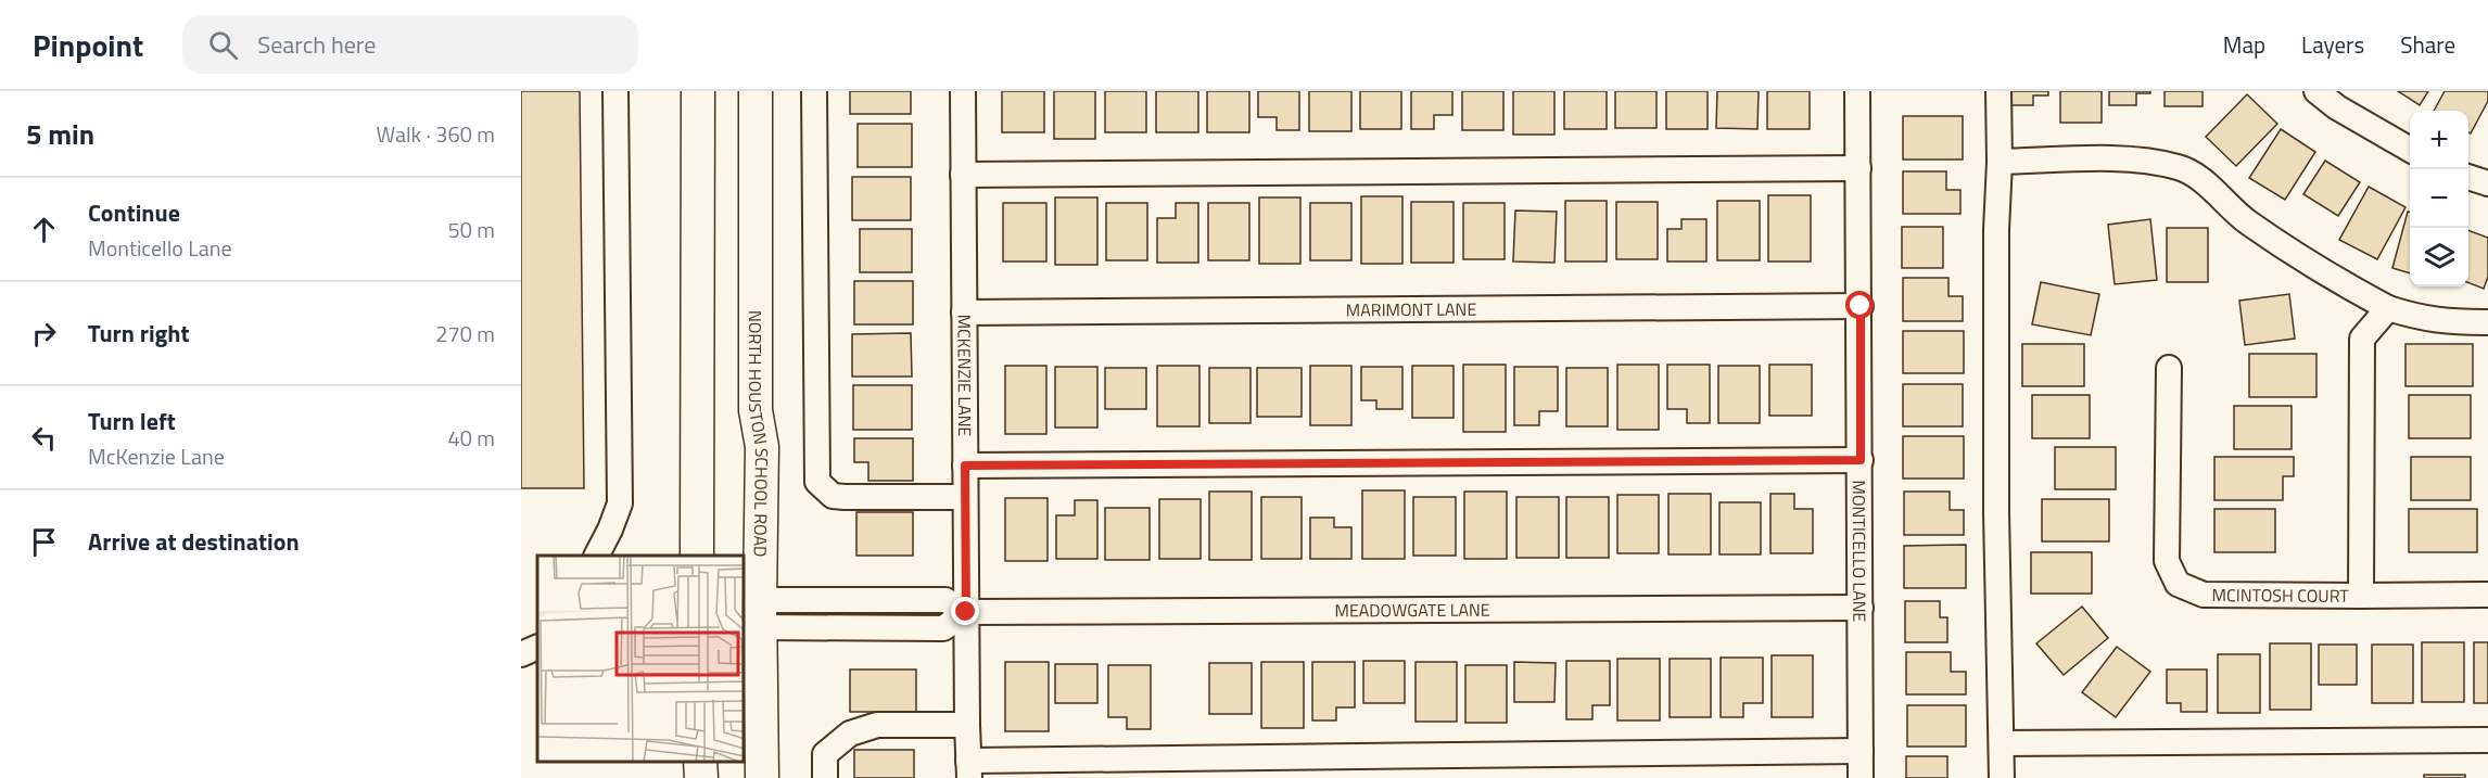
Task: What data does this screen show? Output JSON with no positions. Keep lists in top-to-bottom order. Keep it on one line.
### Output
{"streets":{"main road":["NORTH HOUSTON SCHOOL ROAD"],"street":["MARIMONT LANE","MCKENZIE LANE","MONTICELLO LANE","MCINTOSH COURT","MEADOWGATE LANE"]},"crossings":[["MARIMONT LANE","MCKENZIE LANE"],["MARIMONT LANE","MONTICELLO LANE"],["MCKENZIE LANE","MEADOWGATE LANE"],["MONTICELLO LANE","MEADOWGATE LANE"]],"page":{"header":"Pinpoint","search":"Search here","nav":["Map","Layers","Share"],"heading":["5 min","Walk · 360 m"],"map_buttons":["+","−"],"list":[["Continue","Monticello Lane","50 m"],["Turn right","270 m"],["Turn left","McKenzie Lane","40 m"],"Arrive at destination"]}}
